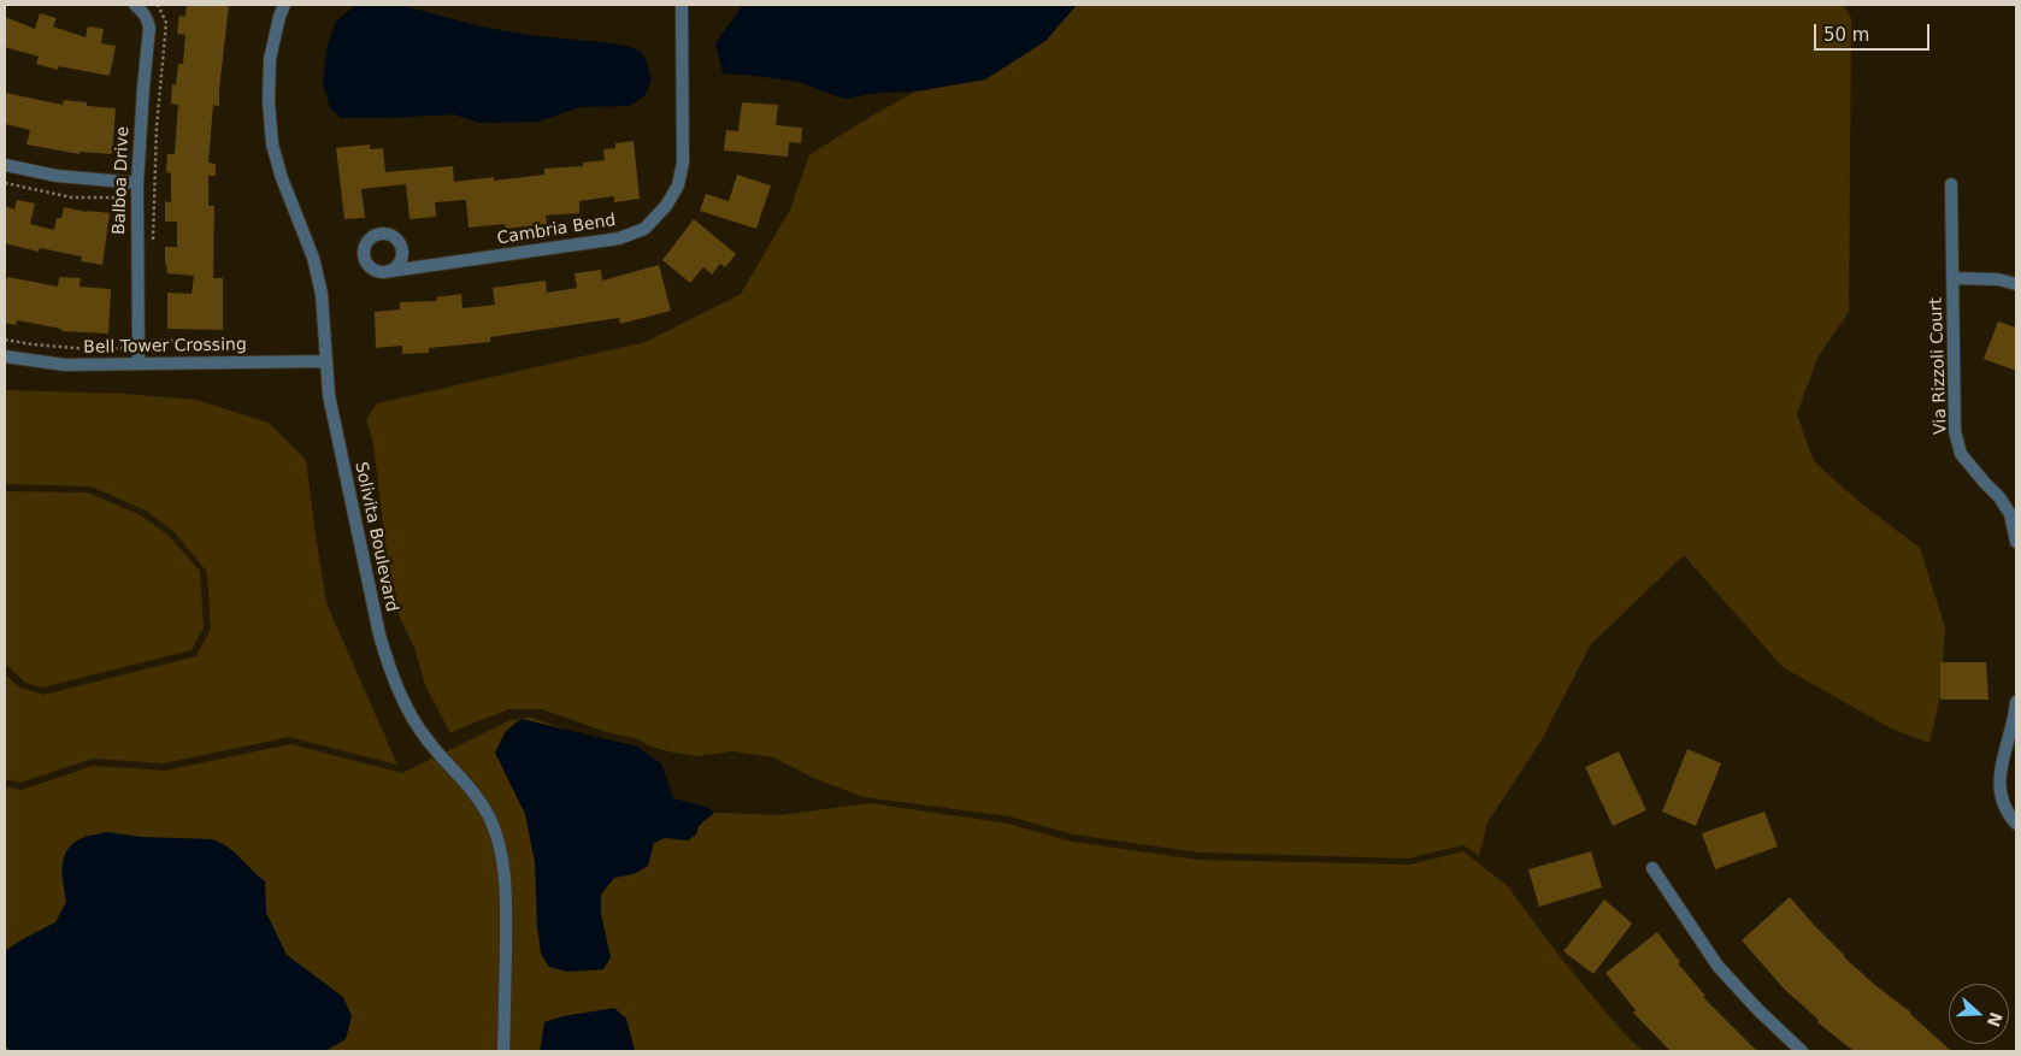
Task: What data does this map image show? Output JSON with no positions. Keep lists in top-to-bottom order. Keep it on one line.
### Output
{"streets":{"street":["Balboa Drive","Cambria Bend","Bell Tower Crossing","Via Rizzoli Court","Solivita Boulevard"]},"crossings":[["Balboa Drive","Bell Tower Crossing"],["Bell Tower Crossing","Solivita Boulevard"]],"scale_bar":"50 m","north":"right"}
